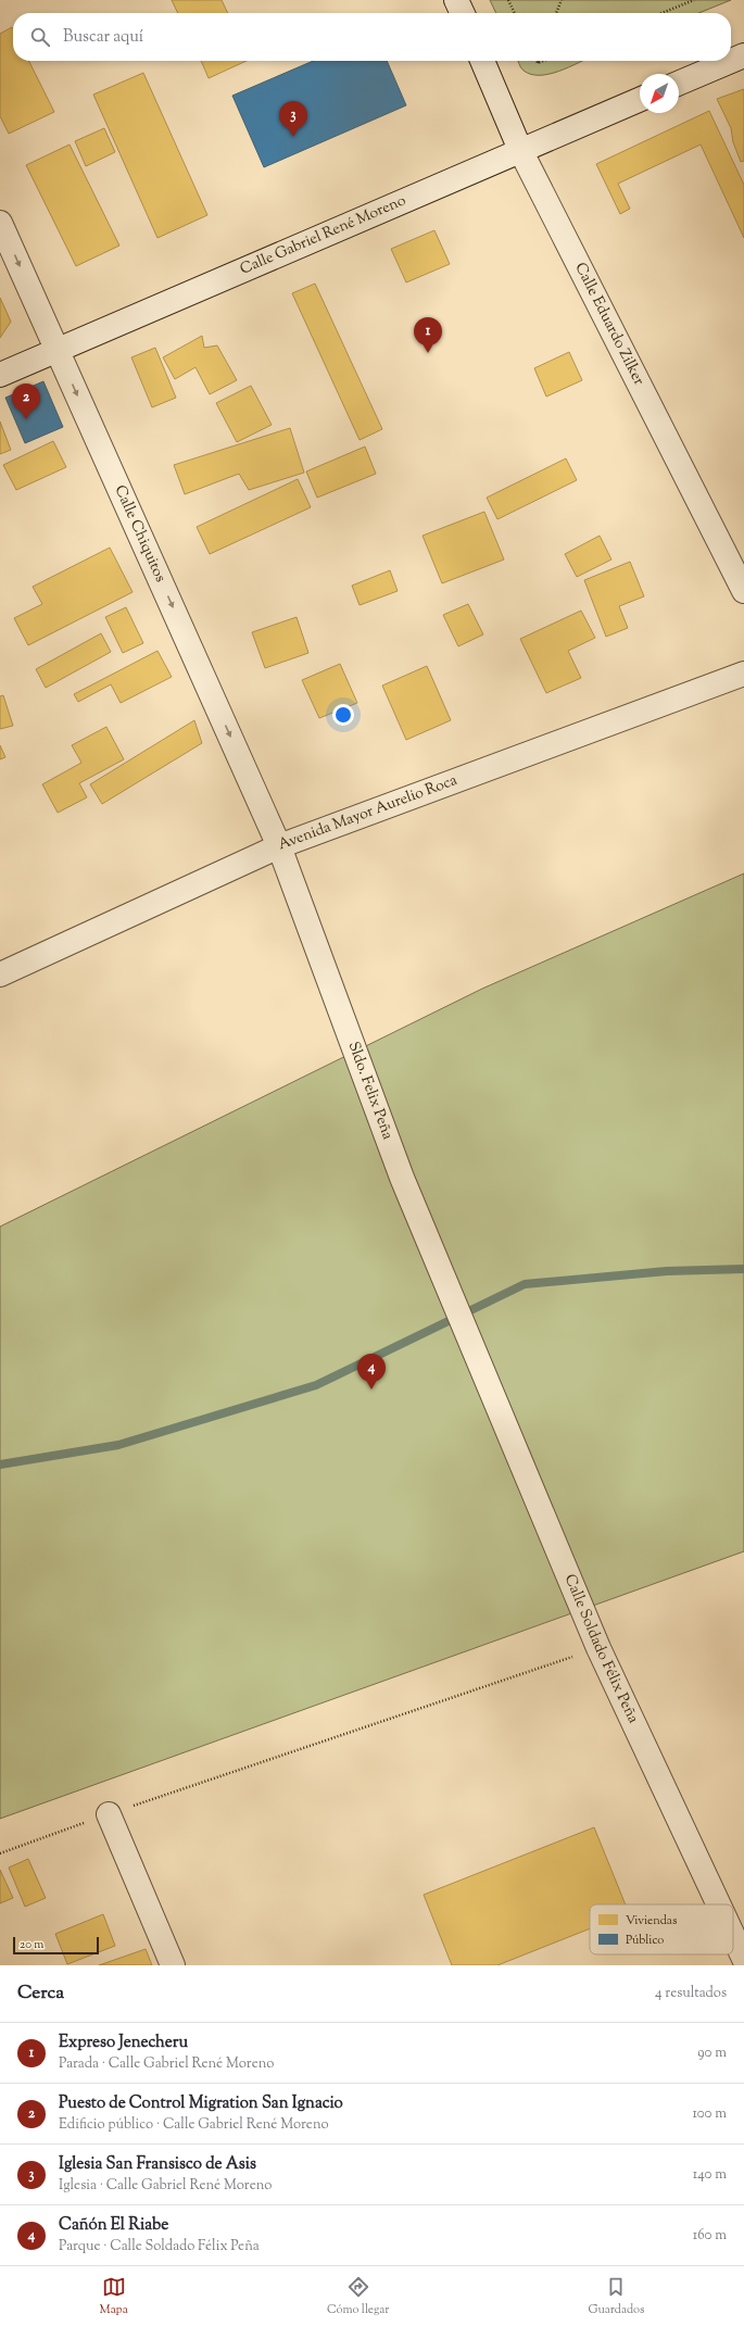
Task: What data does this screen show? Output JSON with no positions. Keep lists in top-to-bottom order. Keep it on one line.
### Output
{"streets":{"street":["Calle Gabriel René Moreno","Calle Eduardo Zilker","Calle Chiquitos","Avenida Mayor Aurelio Roca","Sldo. Felix Peña","Calle Soldado Félix Peña"]},"crossings":[["Calle Gabriel René Moreno","Calle Eduardo Zilker"],["Calle Gabriel René Moreno","Calle Chiquitos"],["Calle Chiquitos","Avenida Mayor Aurelio Roca"],["Calle Chiquitos","Sldo. Felix Peña"],["Avenida Mayor Aurelio Roca","Sldo. Felix Peña"],["Sldo. Felix Peña","Calle Soldado Félix Peña"]],"one_way":["Calle Chiquitos"],"legend":["Viviendas","Público"],"scale_bar":"20 m","north":"bottom left","page":{"search":"Buscar aquí","pins":["3","1","2","4"],"scale":"20 m","heading":["Cerca","4 resultados"],"list":[{"mark":"1","name":"Expreso Jenecheru","note":"Parada · Calle Gabriel René Moreno","value":"90 m"},{"mark":"2","name":"Puesto de Control Migration San Ignacio","note":"Edificio público · Calle Gabriel René Moreno","value":"100 m"},{"mark":"3","name":"Iglesia San Fransisco de Asis","note":"Iglesia · Calle Gabriel René Moreno","value":"140 m"},{"mark":"4","name":"Cañón El Riabe","note":"Parque · Calle Soldado Félix Peña","value":"160 m"}],"nav":["Mapa","Cómo llegar","Guardados"]}}
